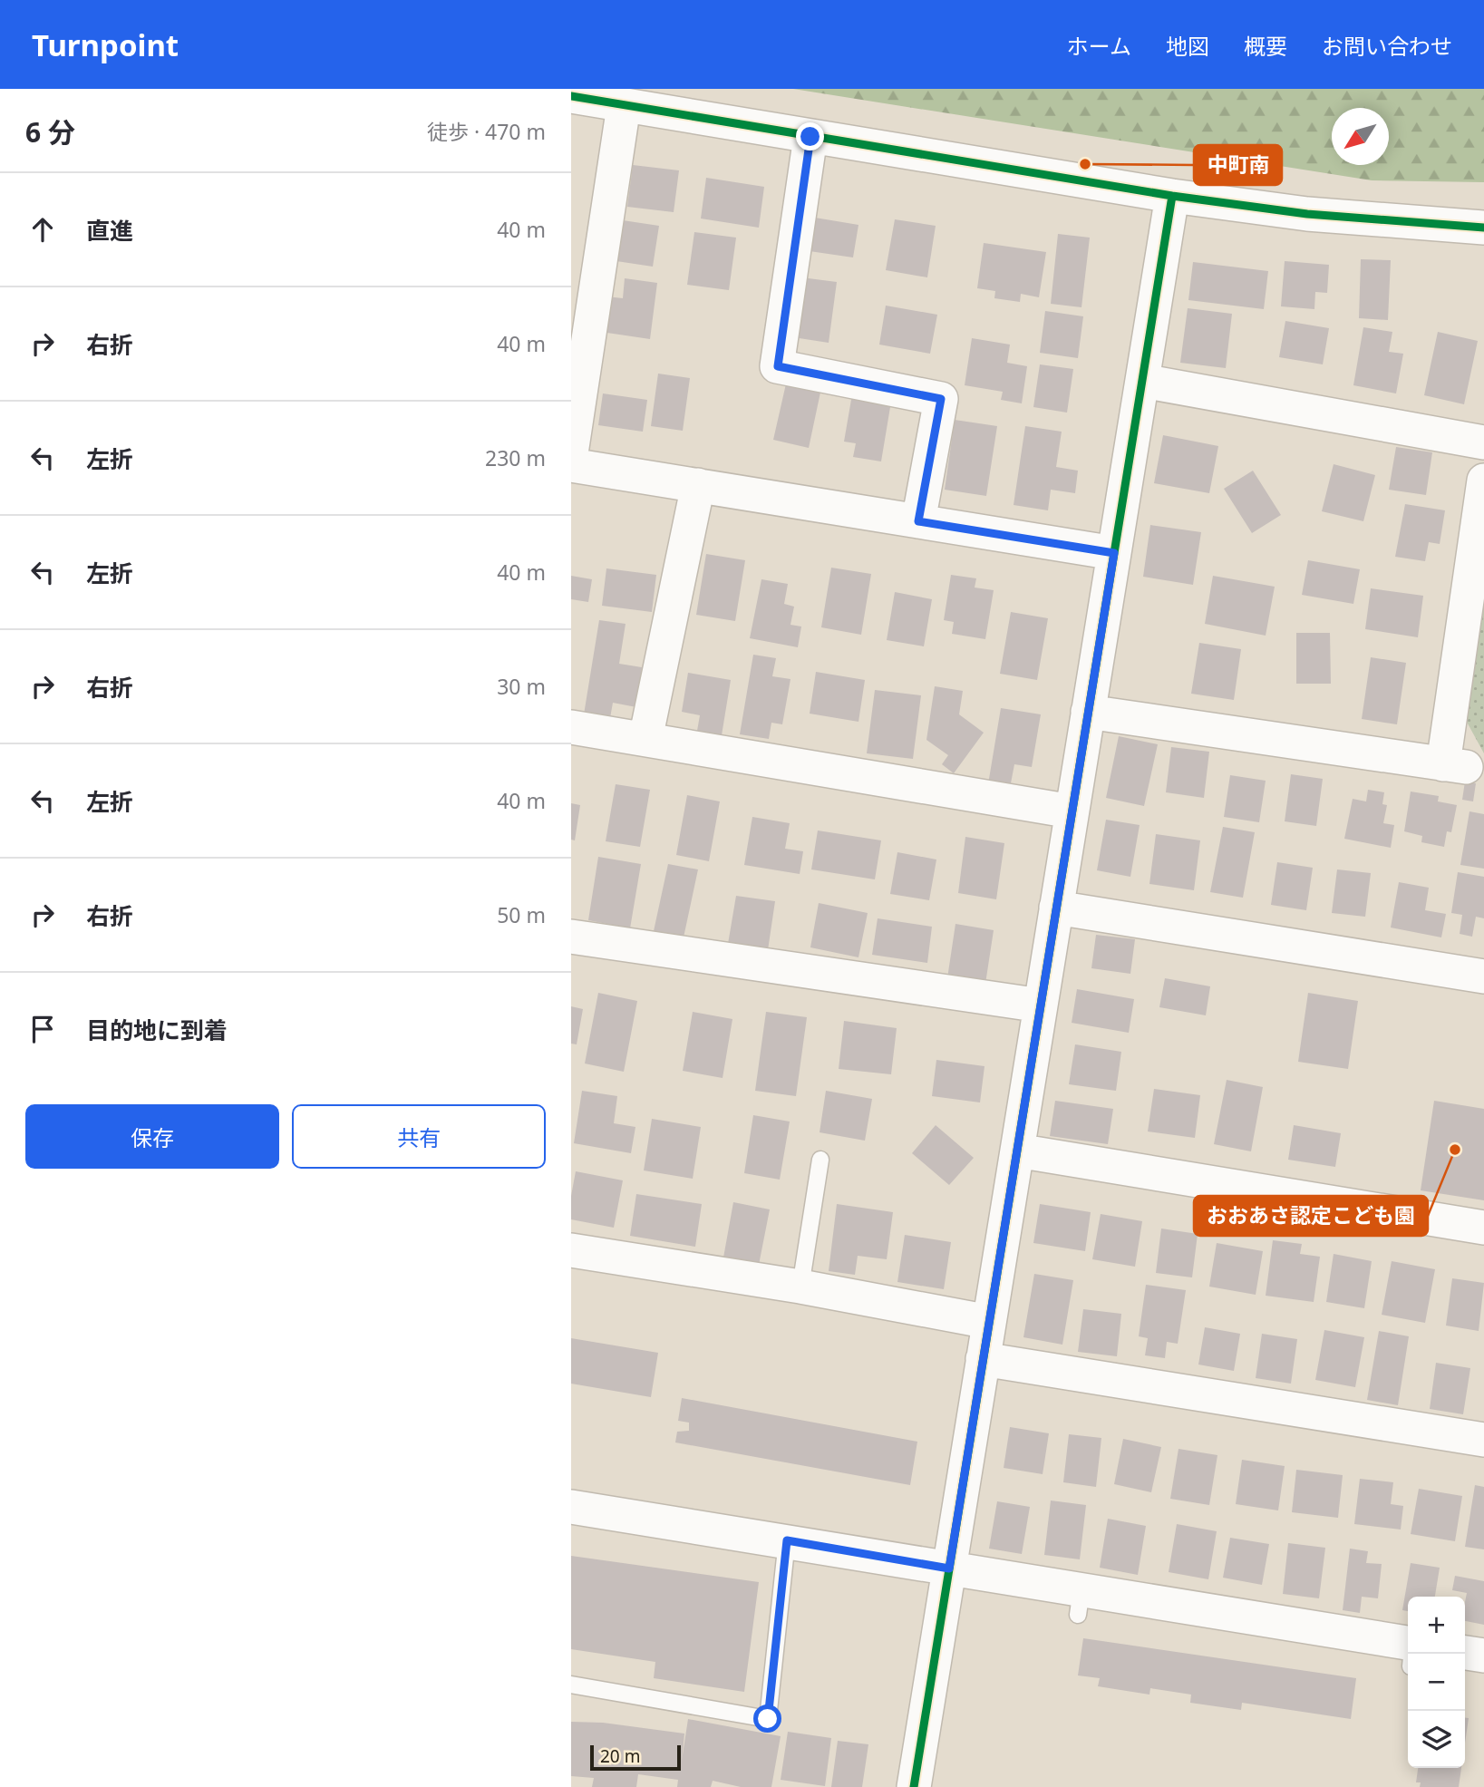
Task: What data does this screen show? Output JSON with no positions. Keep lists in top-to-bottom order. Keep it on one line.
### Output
{"places":["中町南","おおあさ認定こども園"],"scale_bar":"20 m","north":"bottom left","page":{"header":"Turnpoint","nav":["ホーム","地図","概要","お問い合わせ"],"heading":["6 分","徒歩 · 470 m"],"list":[["直進","40 m"],["右折","40 m"],["左折","230 m"],["左折","40 m"],["右折","30 m"],["左折","40 m"],["右折","50 m"],"目的地に到着"],"buttons":["保存","共有"],"map_buttons":["+","−"],"scale":"20 m"}}
